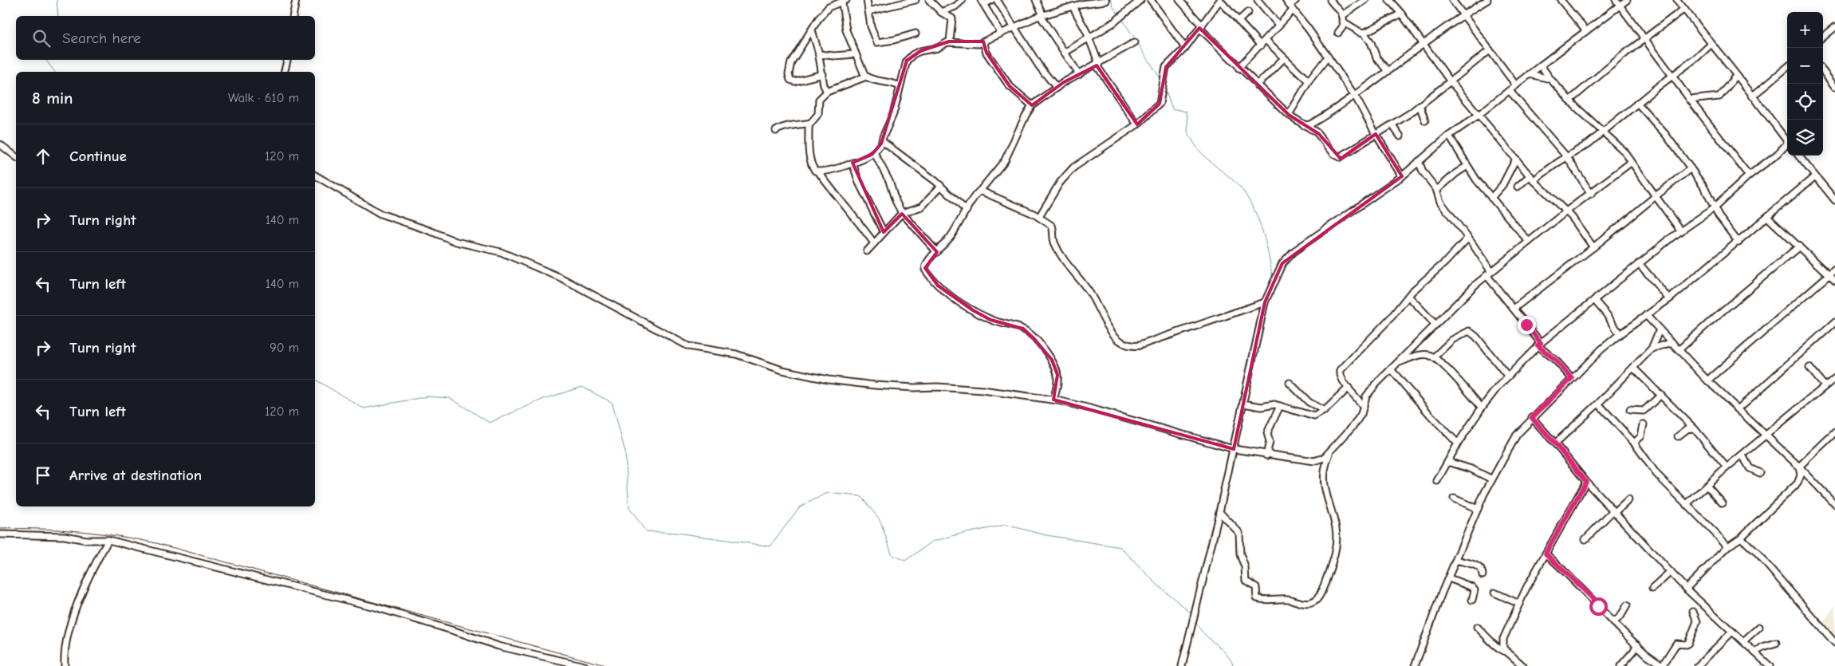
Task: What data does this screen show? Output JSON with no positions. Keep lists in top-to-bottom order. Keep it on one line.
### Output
{"page":{"map_buttons":["+","−"],"search":"Search here","heading":["8 min","Walk · 610 m"],"list":[["Continue","120 m"],["Turn right","140 m"],["Turn left","140 m"],["Turn right","90 m"],["Turn left","120 m"],"Arrive at destination"]}}
